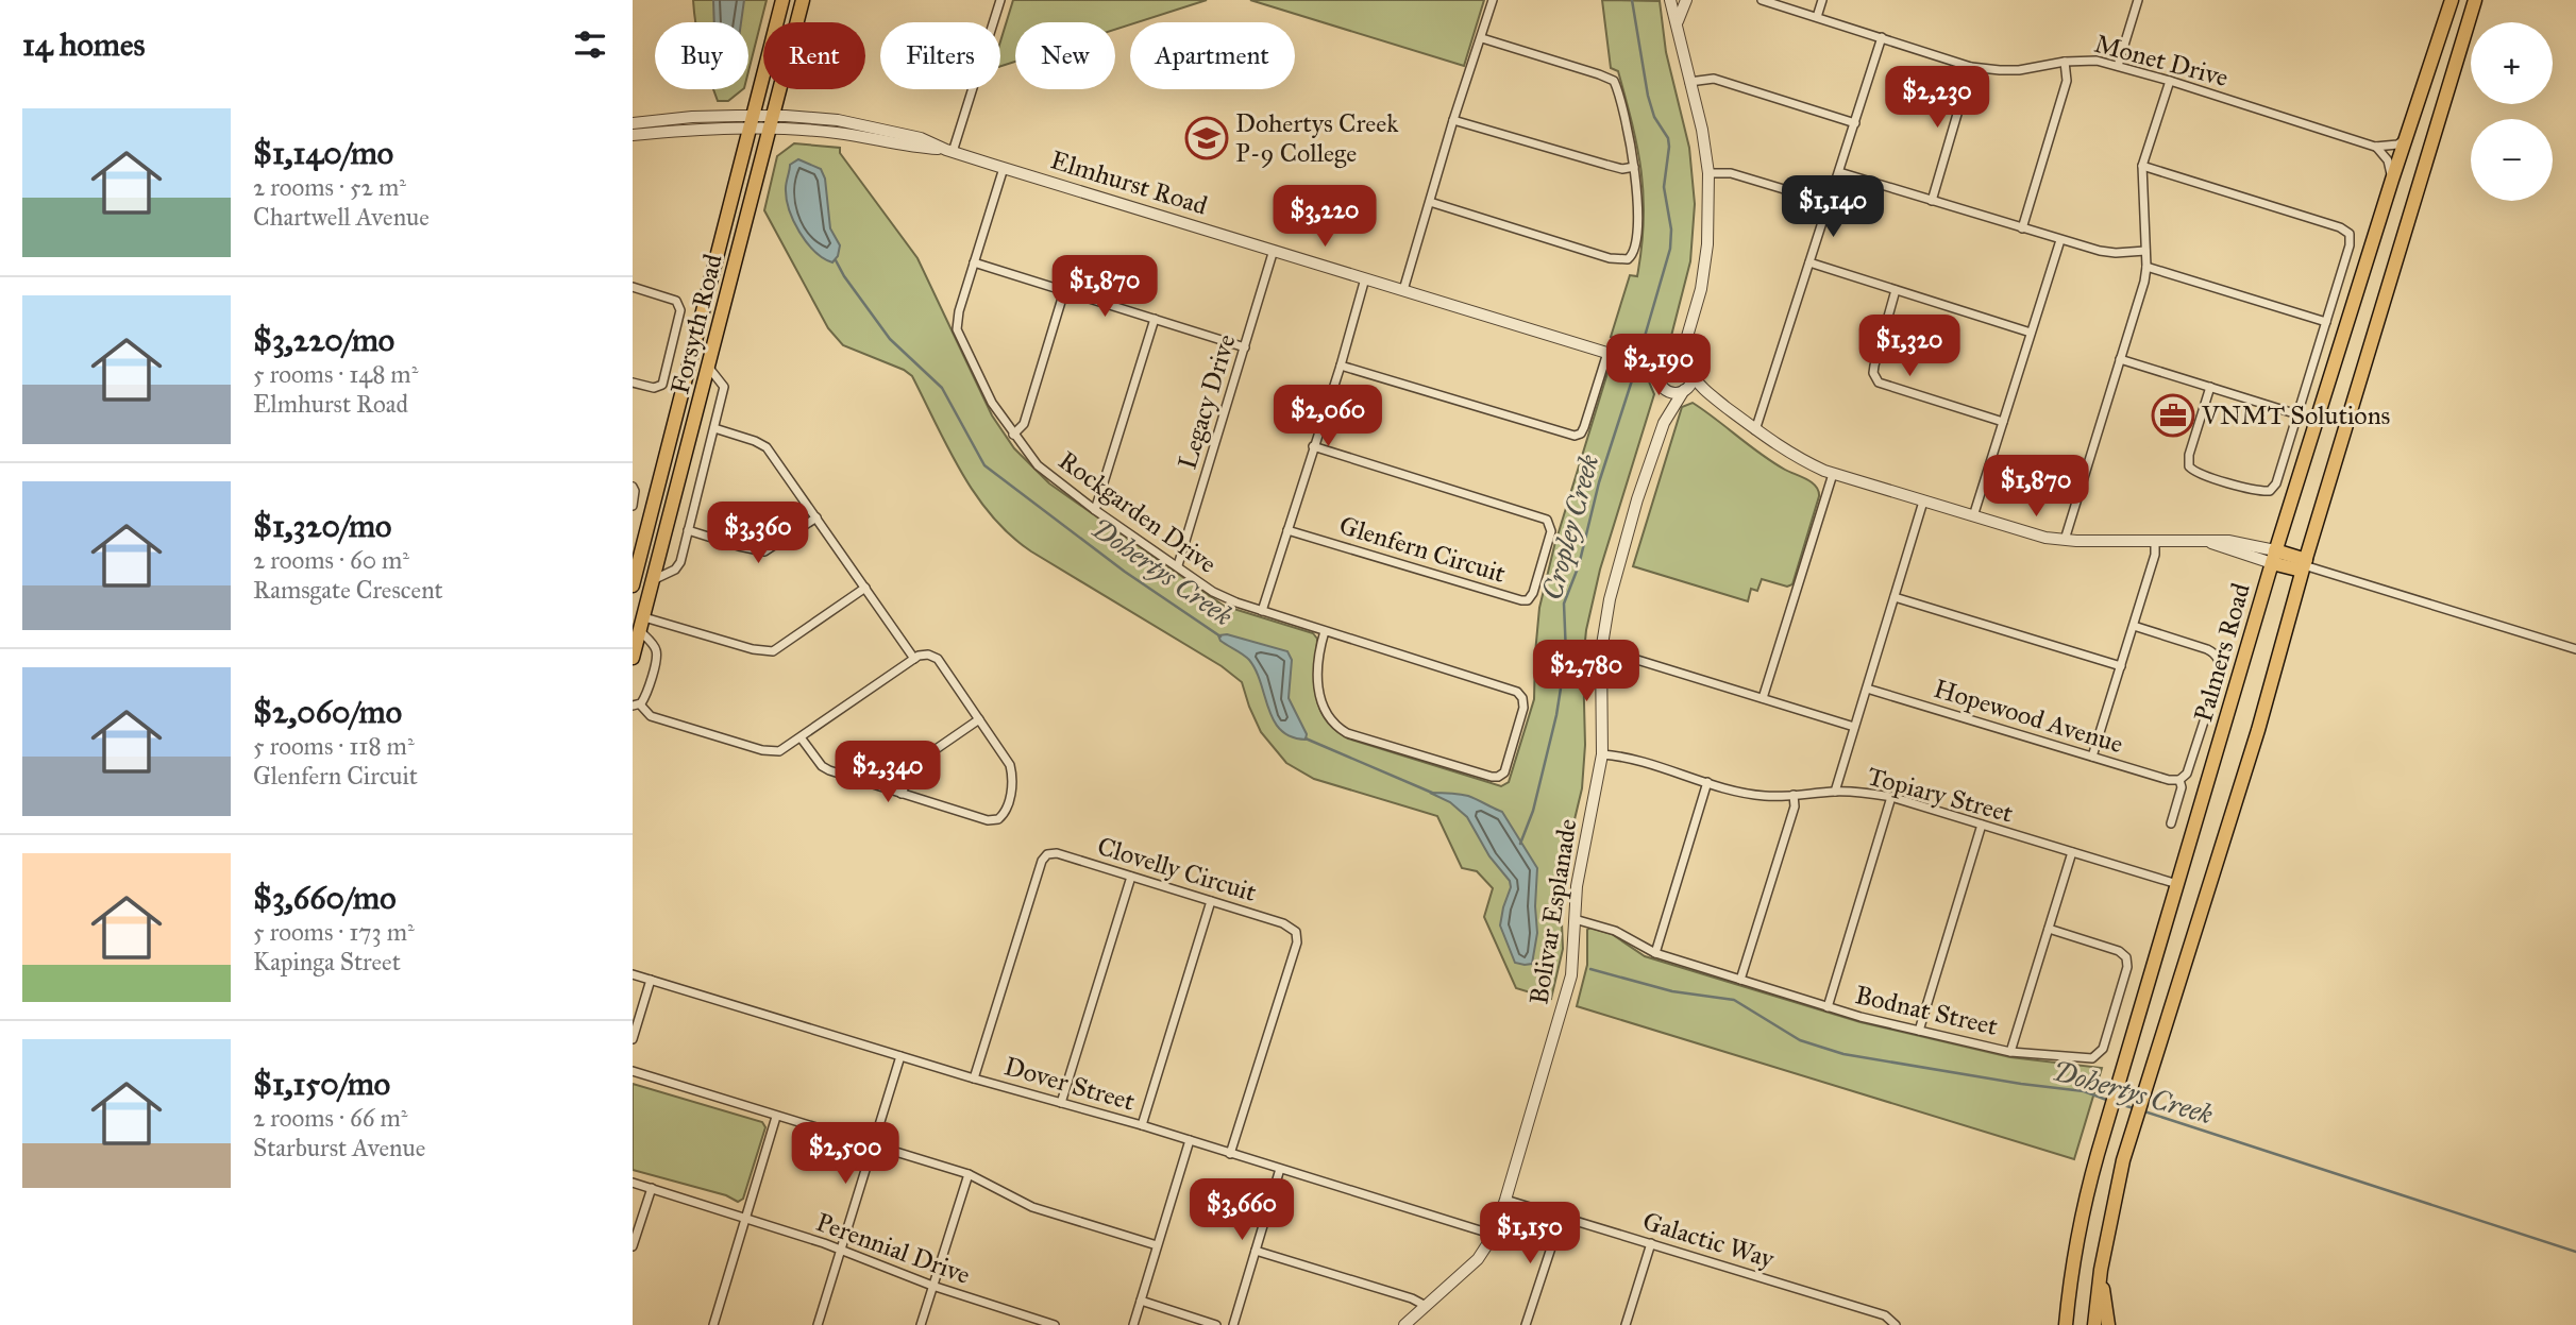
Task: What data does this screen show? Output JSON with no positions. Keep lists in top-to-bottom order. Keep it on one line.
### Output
{"streets":{"highway":["Forsyth Road","Palmers Road"],"street":["Monet Drive","Elmhurst Road","Legacy Drive","Rockgarden Drive","Glenfern Circuit","Hopewood Avenue","Topiary Street","Clovelly Circuit","Bolivar Esplanade","Bodnat Street","Dover Street","Galactic Way","Perennial Drive"]},"crossings":[["Elmhurst Road","Forsyth Road"],["Elmhurst Road","Legacy Drive"],["Elmhurst Road","Rockgarden Drive"],["Elmhurst Road","Bolivar Esplanade"],["Legacy Drive","Rockgarden Drive"],["Palmers Road","Topiary Street"],["Topiary Street","Bolivar Esplanade"],["Clovelly Circuit","Dover Street"],["Bolivar Esplanade","Bodnat Street"],["Bolivar Esplanade","Dover Street"],["Bolivar Esplanade","Galactic Way"]],"water":["Cropley Creek","Dohertys Creek"],"places":{"school or university":["Dohertys Creek P-9 College"],"office":["VNMT Solutions"]},"page":{"heading":"14 homes","map_buttons":["+","−"],"chip":["Buy","Rent","Filters","New","Apartment"],"price":["$2,230","$1,140","$3,220","$1,870","$1,320","$2,190","$2,060","$1,870","$3,360","$2,780","$2,340","$2,500","$3,660","$1,150"],"list":[{"name":"$1,140/mo","note":"2 rooms · 52 m² · Chartwell Avenue"},{"name":"$3,220/mo","note":"5 rooms · 148 m² · Elmhurst Road"},{"name":"$1,320/mo","note":"2 rooms · 60 m² · Ramsgate Crescent"},{"name":"$2,060/mo","note":"5 rooms · 118 m² · Glenfern Circuit"},{"name":"$3,660/mo","note":"5 rooms · 173 m² · Kapinga Street"},{"name":"$1,150/mo","note":"2 rooms · 66 m² · Starburst Avenue"}]}}
